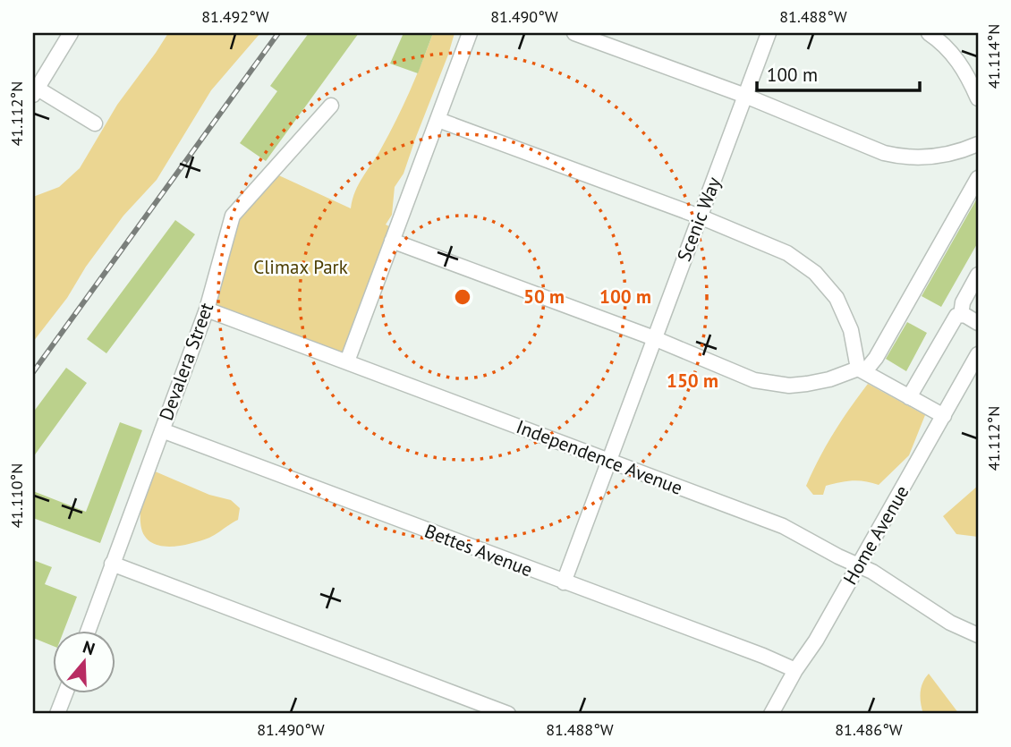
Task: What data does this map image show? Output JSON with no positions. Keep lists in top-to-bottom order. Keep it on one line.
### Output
{"streets":{"street":["Scenic Way","Devalera Street","Independence Avenue","Home Avenue","Bettes Avenue"]},"crossings":[["Scenic Way","Independence Avenue"],["Scenic Way","Bettes Avenue"],["Devalera Street","Independence Avenue"],["Devalera Street","Bettes Avenue"],["Independence Avenue","Home Avenue"],["Home Avenue","Bettes Avenue"]],"parks":["Climax Park"],"scale_bar":"100 m","north":"top","coordinates":["81.492°W","81.490°W","81.488°W","41.114°N","41.112°N","41.110°N","81.486°W"],"rings":["50 m","100 m","150 m"]}
